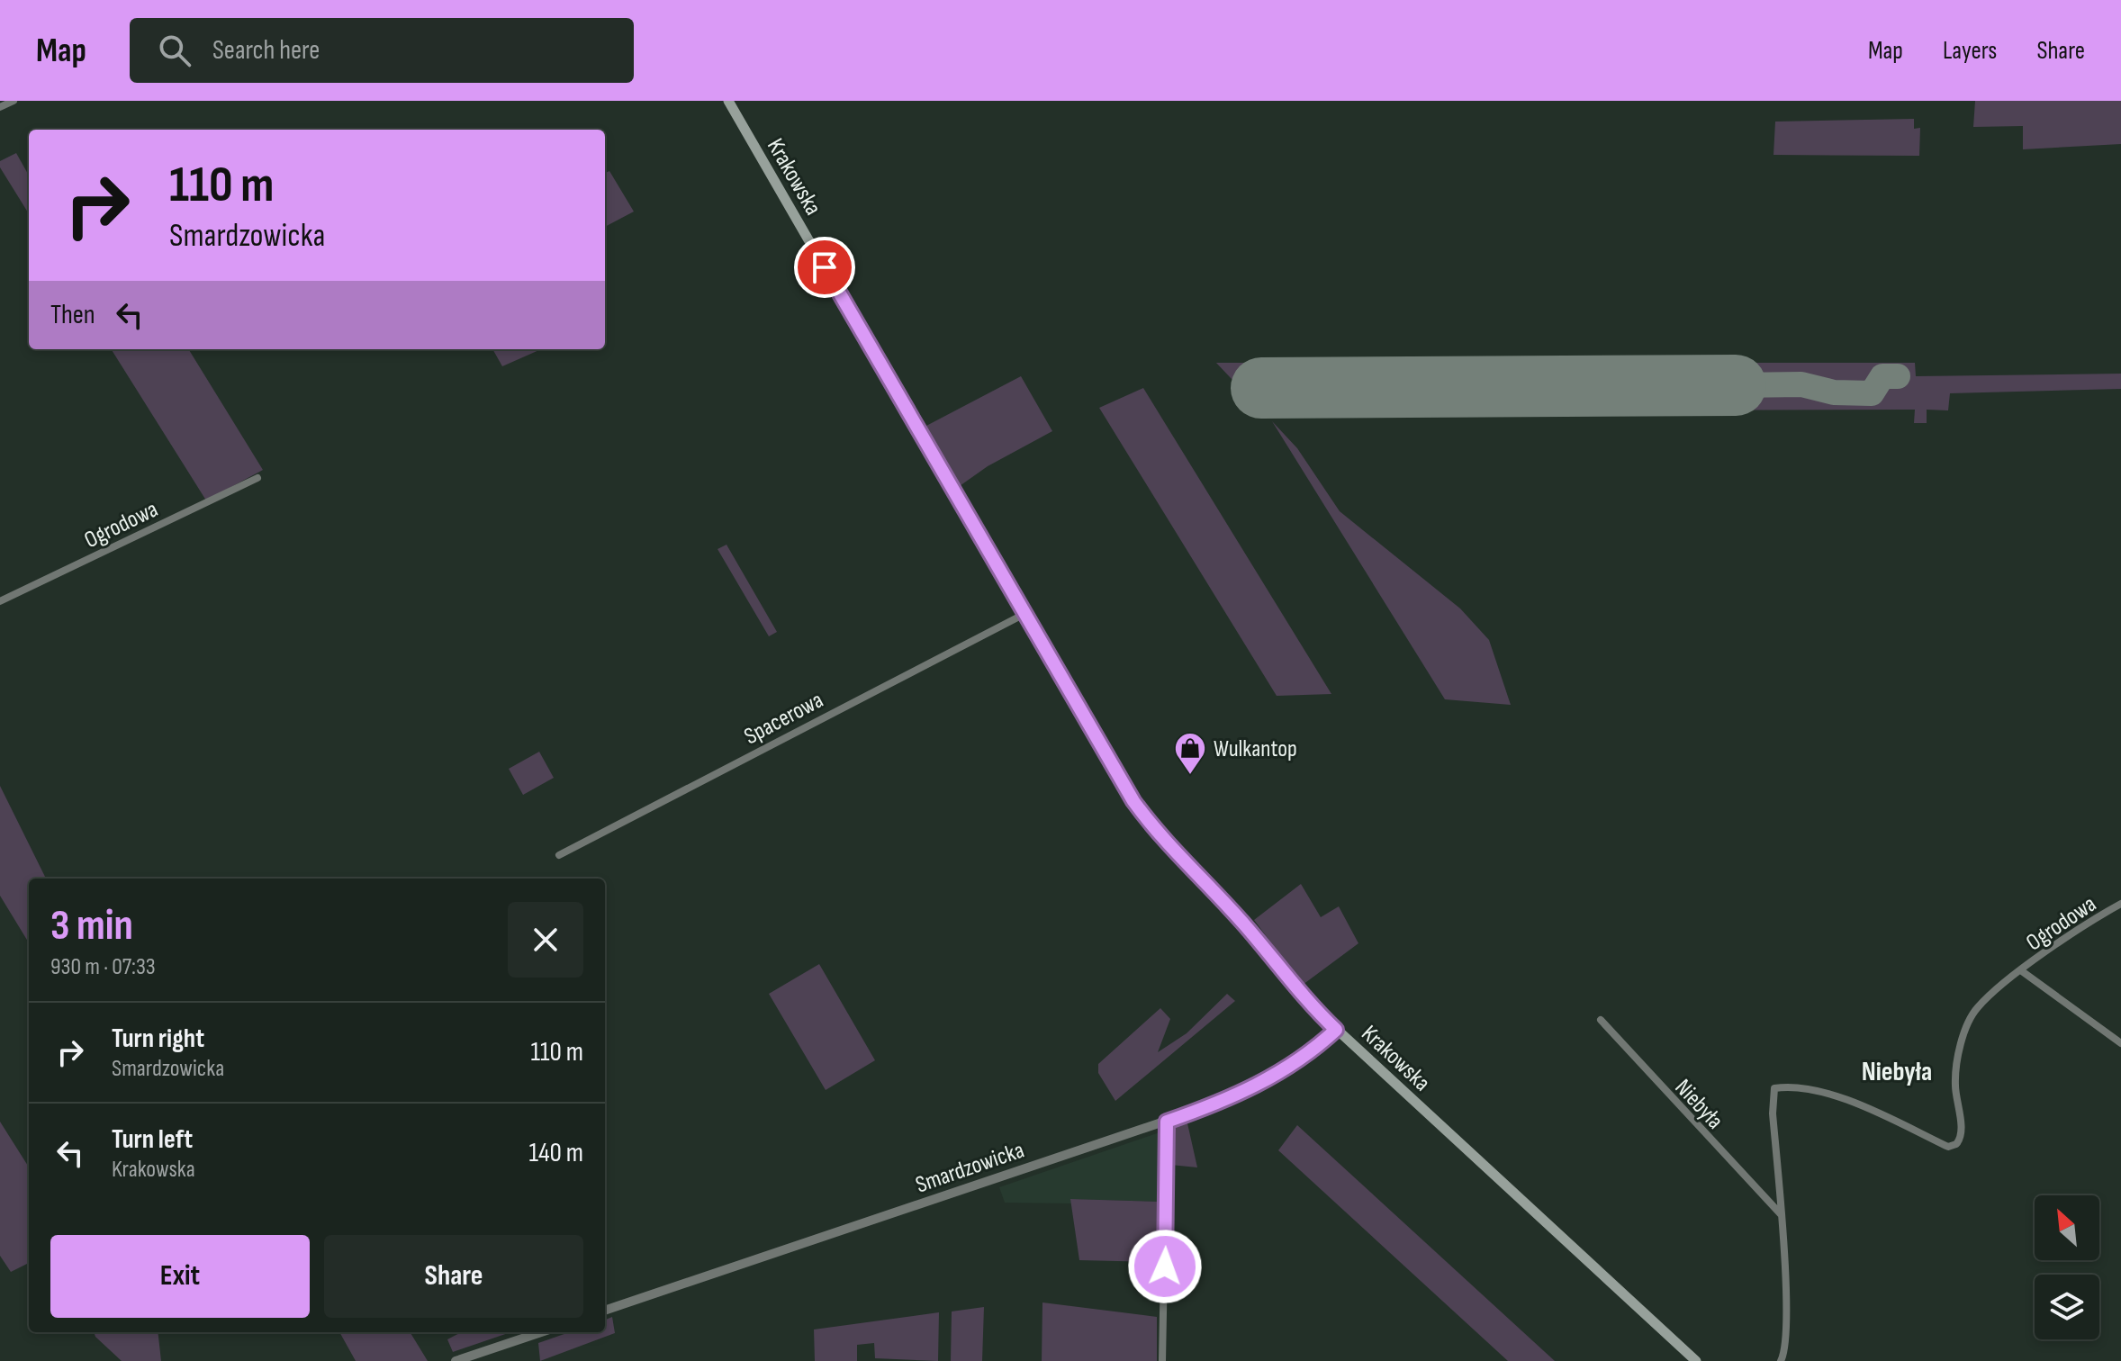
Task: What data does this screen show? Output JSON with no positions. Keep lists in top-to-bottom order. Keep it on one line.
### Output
{"streets":{"main road":["Krakowska"],"street":["Ogrodowa","Spacerowa","Niebyła","Smardzowicka"]},"crossings":[["Krakowska","Spacerowa"],["Krakowska","Smardzowicka"],["Ogrodowa","Niebyła"]],"districts":["Niebyła"],"places":{"shop":["Wulkantop"]},"north":"top left","page":{"header":"Map","search":"Search here","nav":["Map","Layers","Share"],"turn":["110 m","Smardzowicka"],"then":"Then","heading":["3 min","930 m · 07:33"],"list":[{"name":"Turn right","note":"Smardzowicka","value":"110 m"},{"name":"Turn left","note":"Krakowska","value":"140 m"}],"buttons":["Exit","Share"]}}
